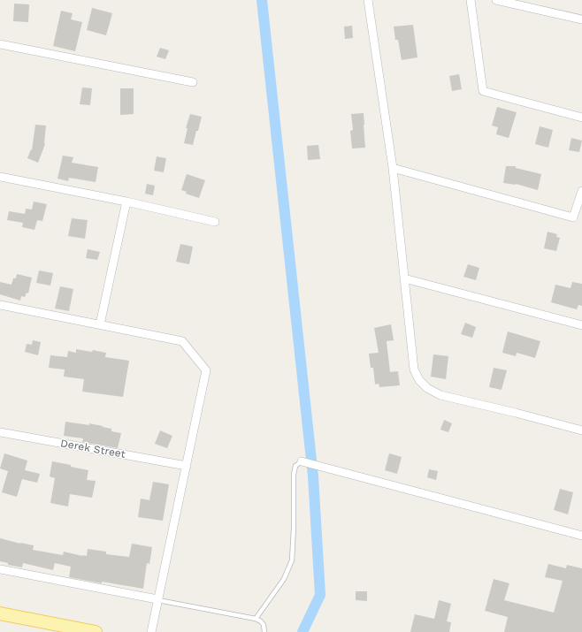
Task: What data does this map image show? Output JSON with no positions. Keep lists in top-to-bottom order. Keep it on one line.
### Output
{"streets":{"street":["Derek Street"]}}
